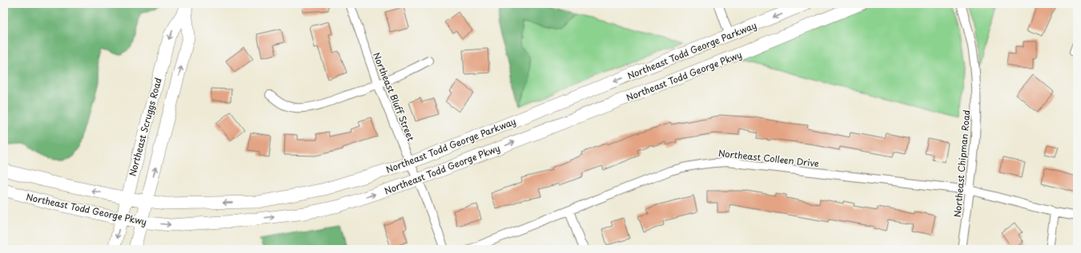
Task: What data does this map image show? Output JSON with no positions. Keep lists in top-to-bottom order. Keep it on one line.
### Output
{"streets":{"main road":["Northeast Todd George Parkway","Northeast Todd George Pkwy","Northeast Scruggs Road"],"street":["Northeast Bluff Street","Northeast Colleen Drive","Northeast Chipman Road"]},"crossings":[["Northeast Todd George Parkway","Northeast Bluff Street"],["Northeast Todd George Parkway","Northeast Scruggs Road"],["Northeast Todd George Pkwy","Northeast Bluff Street"],["Northeast Todd George Pkwy","Northeast Scruggs Road"],["Northeast Colleen Drive","Northeast Chipman Road"]],"one_way":["Northeast Todd George Parkway","Northeast Todd George Pkwy"]}
